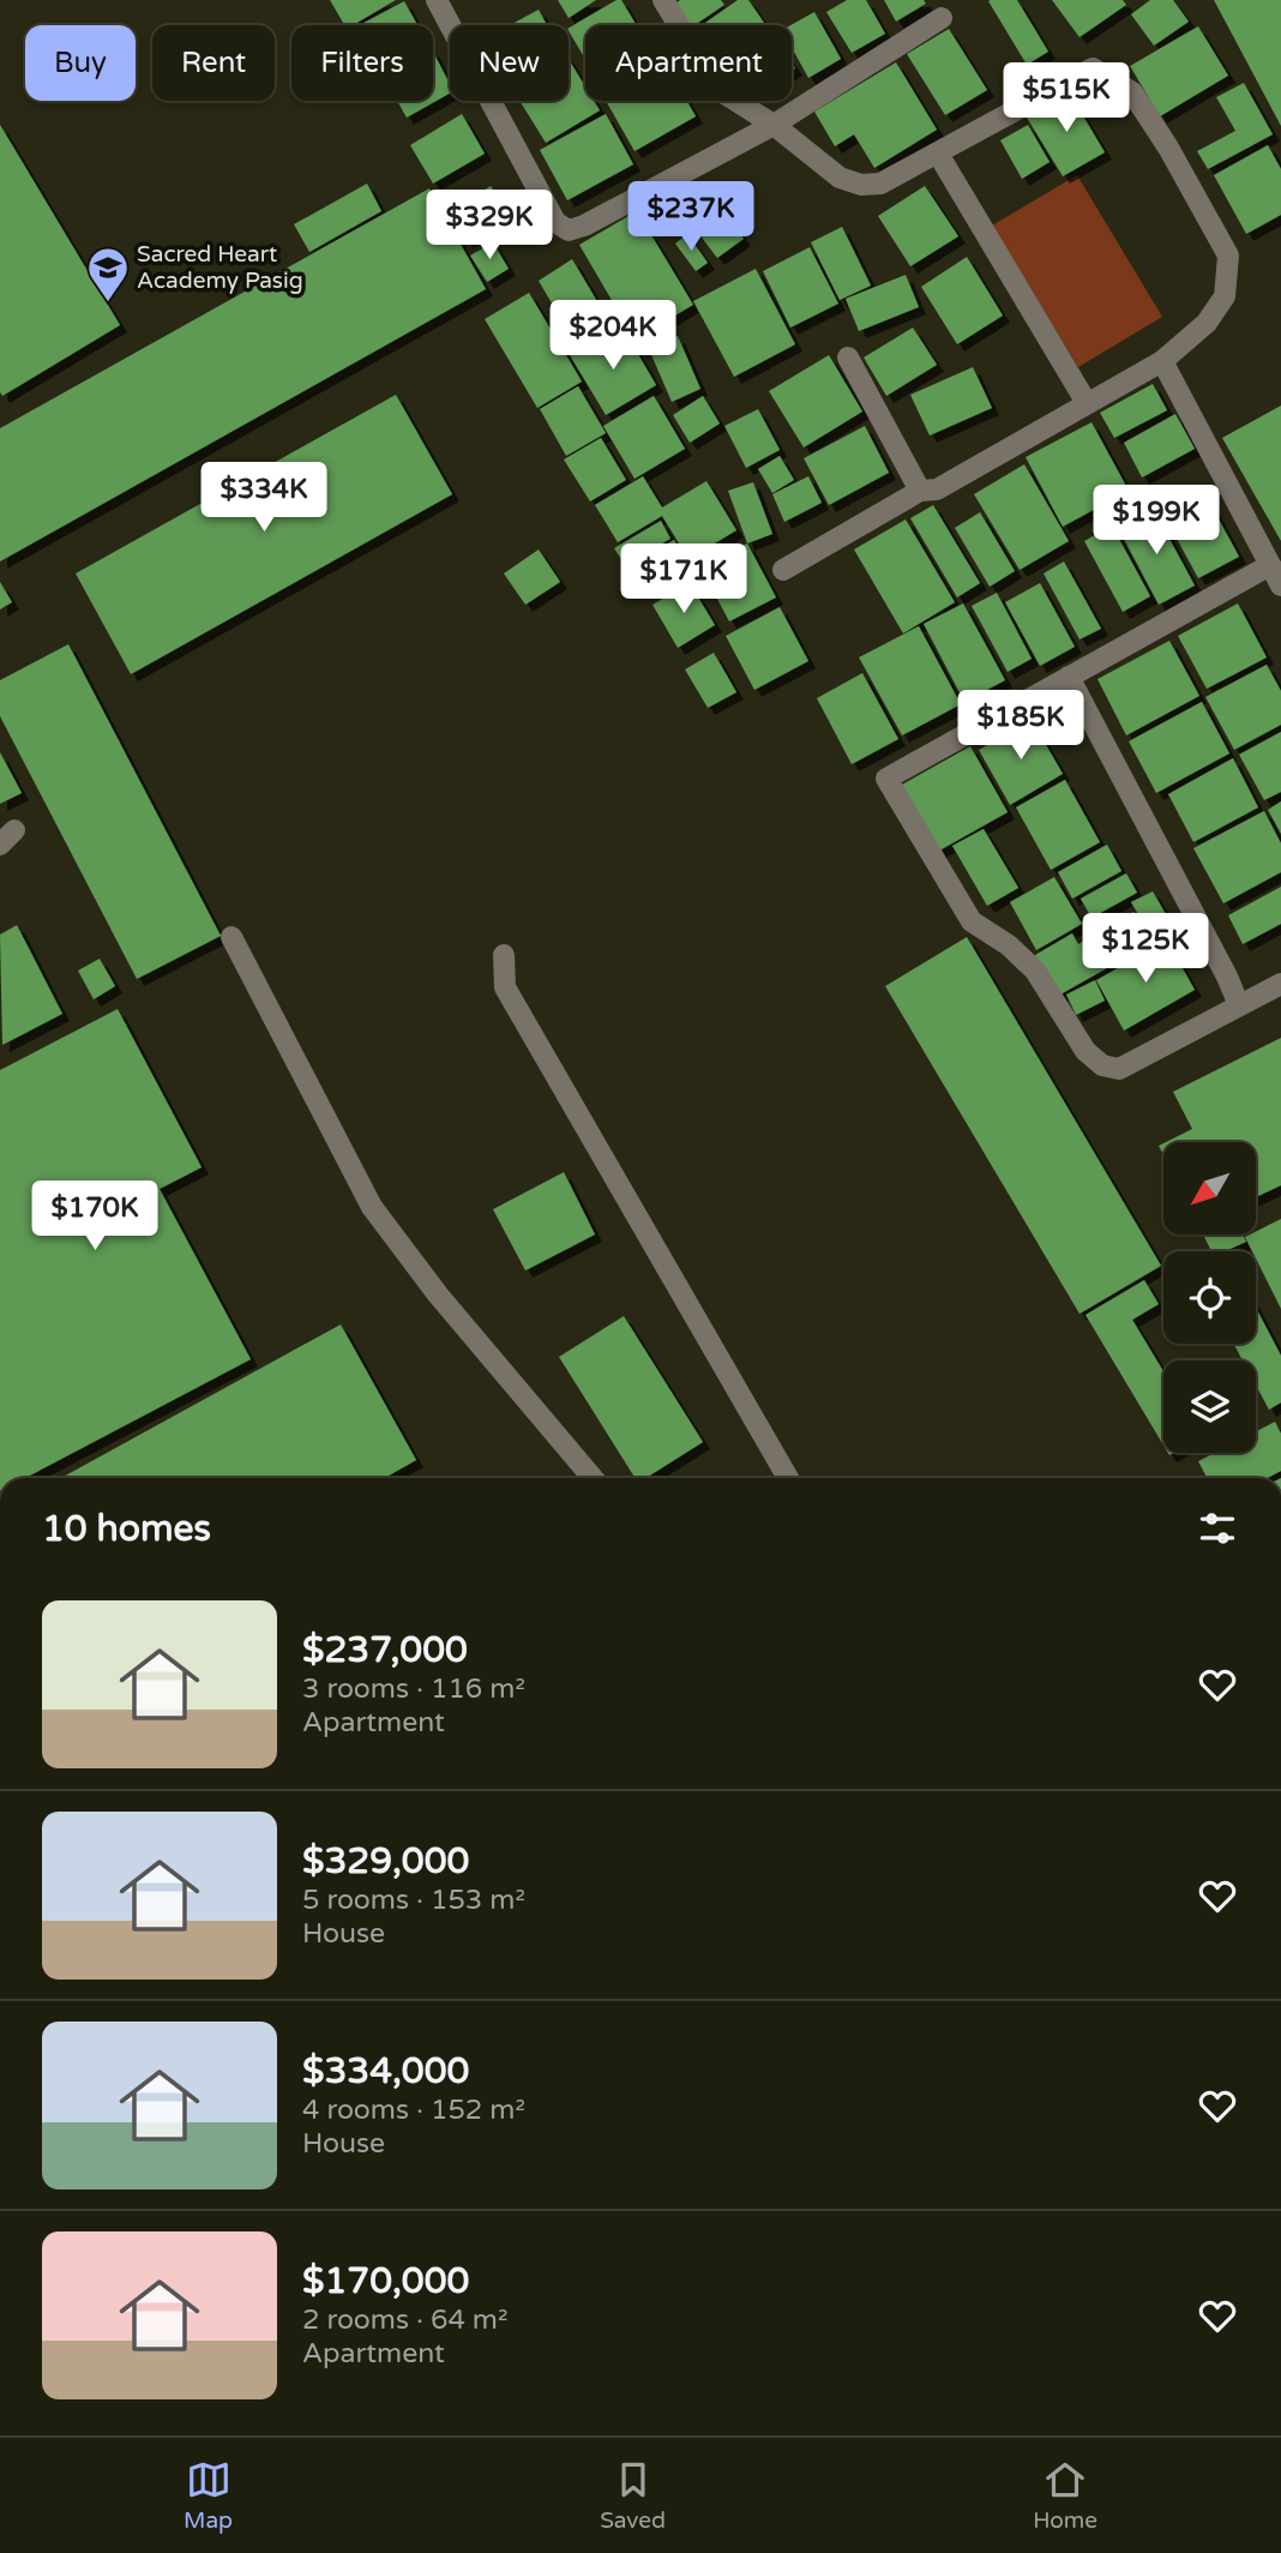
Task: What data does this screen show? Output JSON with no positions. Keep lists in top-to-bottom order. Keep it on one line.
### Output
{"places":{"school or university":["Sacred Heart Academy Pasig"]},"north":"bottom left","page":{"chip":["Buy","Rent","Filters","New","Apartment"],"price":["$515K","$237K","$329K","$204K","$334K","$199K","$171K","$185K","$125K","$170K"],"heading":"10 homes","list":[{"name":"$237,000","note":"3 rooms · 116 m² · Apartment"},{"name":"$329,000","note":"5 rooms · 153 m² · House"},{"name":"$334,000","note":"4 rooms · 152 m² · House"},{"name":"$170,000","note":"2 rooms · 64 m² · Apartment"}],"tabs":["Map","Saved","Home"]}}
